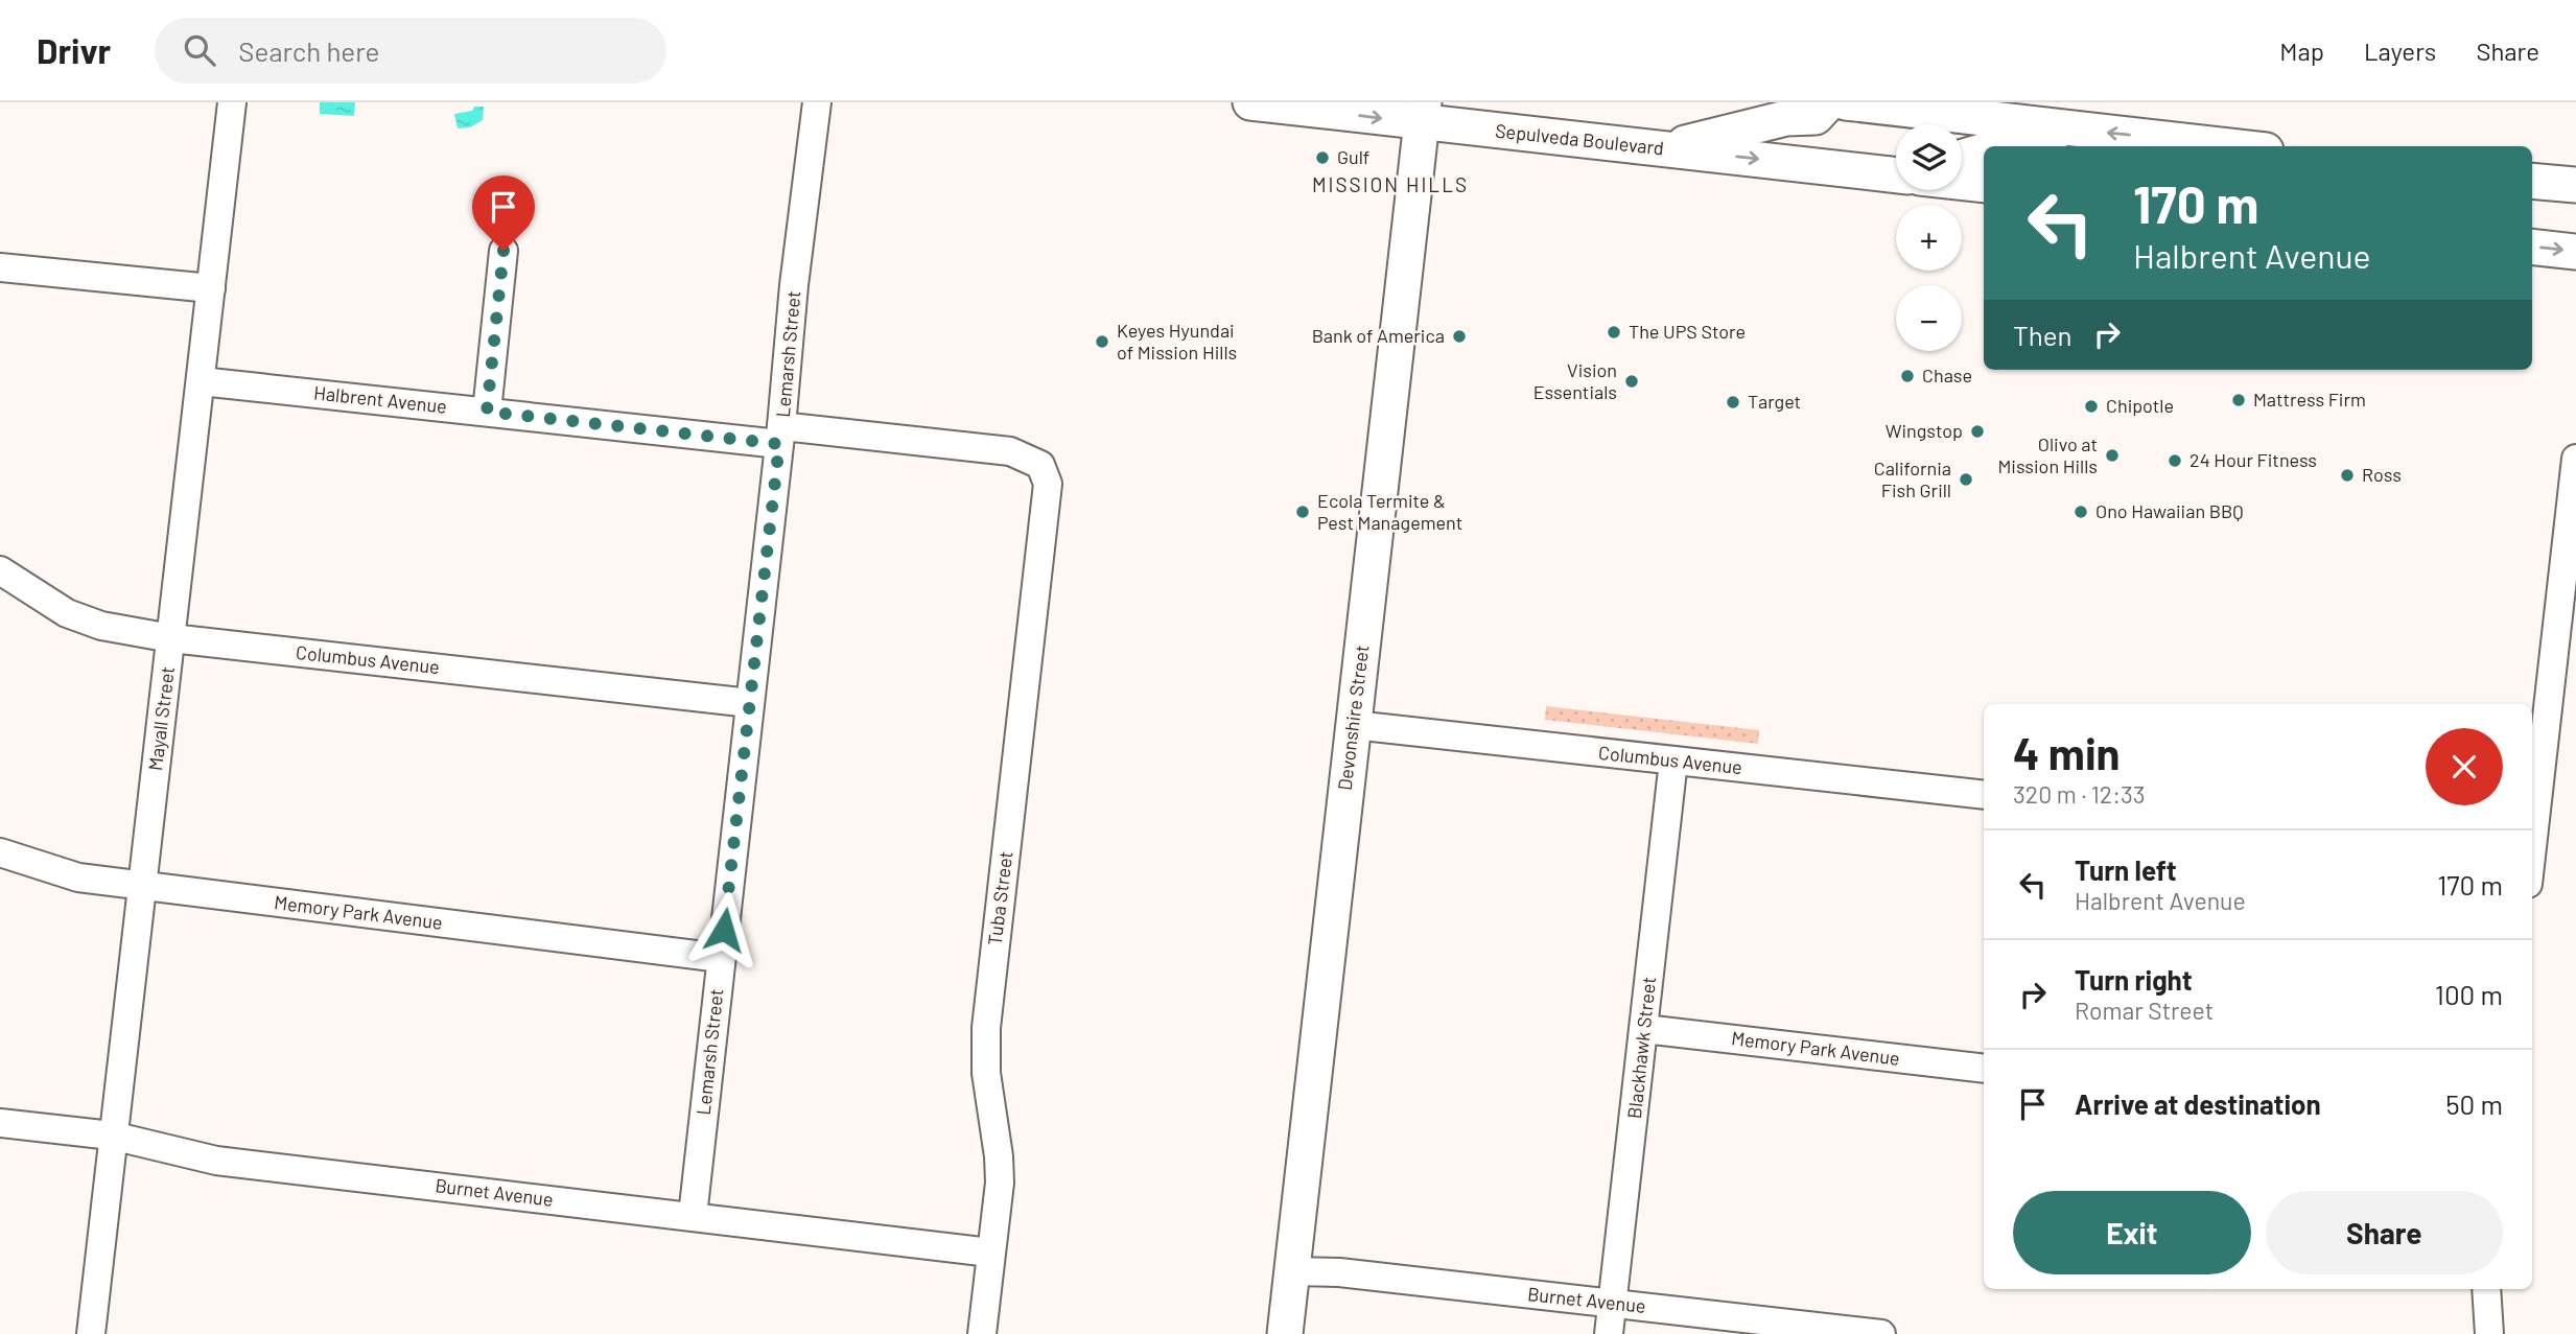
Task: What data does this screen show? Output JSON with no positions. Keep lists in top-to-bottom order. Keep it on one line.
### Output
{"streets":{"main road":["Sepulveda Boulevard","Devonshire Street"],"street":["Lemarsh Street","Halbrent Avenue","Columbus Avenue","Mayall Street","Tuba Street","Memory Park Avenue","Blackhawk Street","Burnet Avenue"]},"crossings":[["Sepulveda Boulevard","Devonshire Street"],["Lemarsh Street","Halbrent Avenue"],["Lemarsh Street","Columbus Avenue"],["Lemarsh Street","Memory Park Avenue"],["Lemarsh Street","Burnet Avenue"],["Halbrent Avenue","Mayall Street"],["Halbrent Avenue","Tuba Street"],["Columbus Avenue","Devonshire Street"],["Columbus Avenue","Mayall Street"],["Columbus Avenue","Blackhawk Street"],["Devonshire Street","Burnet Avenue"],["Mayall Street","Memory Park Avenue"],["Mayall Street","Burnet Avenue"],["Tuba Street","Burnet Avenue"],["Memory Park Avenue","Blackhawk Street"],["Blackhawk Street","Burnet Avenue"]],"districts":["MISSION HILLS"],"places":["Gulf","The UPS Store","Bank of America","Keyes Hyundai of Mission Hills","Chase","Vision Essentials","Mattress Firm","Target","Chipotle","Wingstop","Olivo at Mission Hills","24 Hour Fitness","Ross","California Fish Grill","Ecola Termite & Pest Management","Ono Hawaiian BBQ"],"page":{"header":"Drivr","search":"Search here","nav":["Map","Layers","Share"],"map_buttons":["+","−"],"turn":["170 m","Halbrent Avenue"],"then":"Then","heading":["4 min","320 m · 12:33"],"list":[{"name":"Turn left","note":"Halbrent Avenue","value":"170 m"},{"name":"Turn right","note":"Romar Street","value":"100 m"},{"name":"Arrive at destination","value":"50 m"}],"buttons":["Exit","Share"]}}
